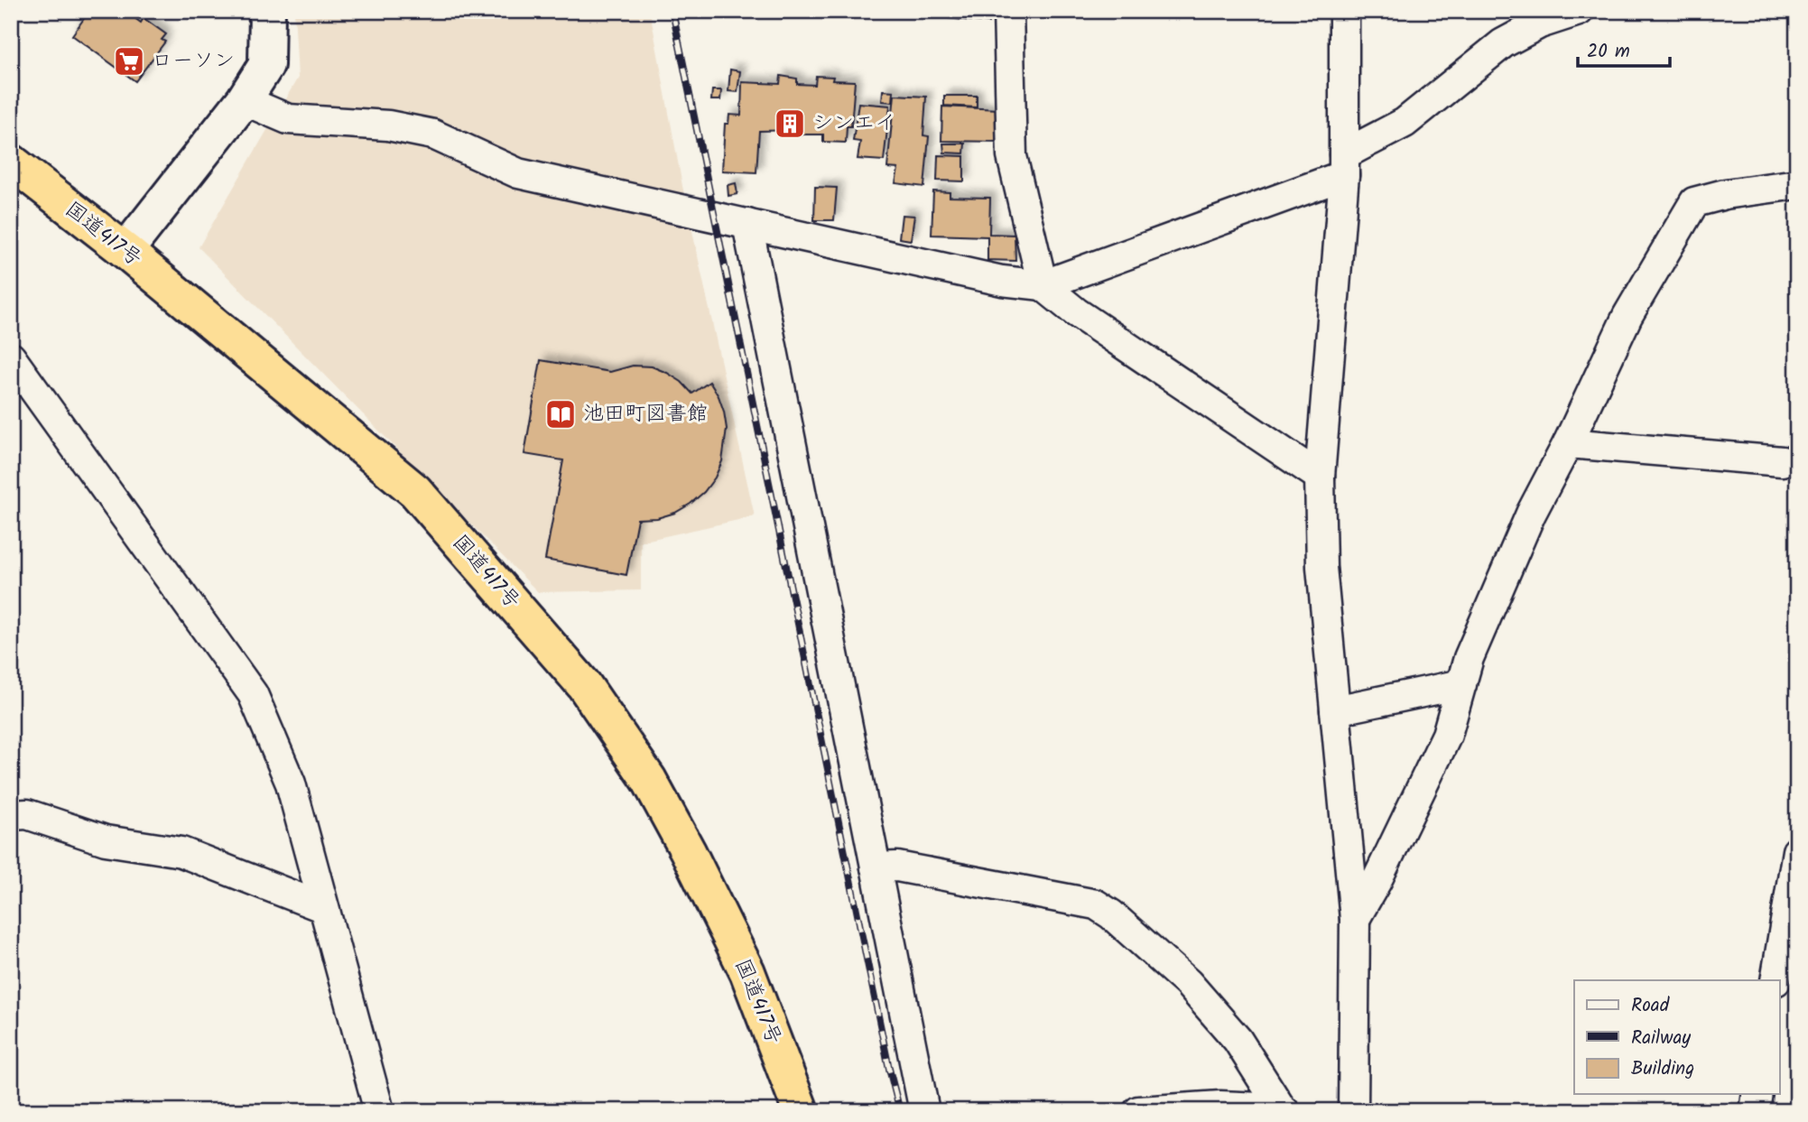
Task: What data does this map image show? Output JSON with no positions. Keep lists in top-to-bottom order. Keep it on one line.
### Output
{"streets":{"highway":["国道417号"]},"places":{"supermarket":["ローソン"],"building":["シンエイ"],"library":["池田町図書館"]},"legend":["Road","Railway","Building"],"scale_bar":"20 m"}
